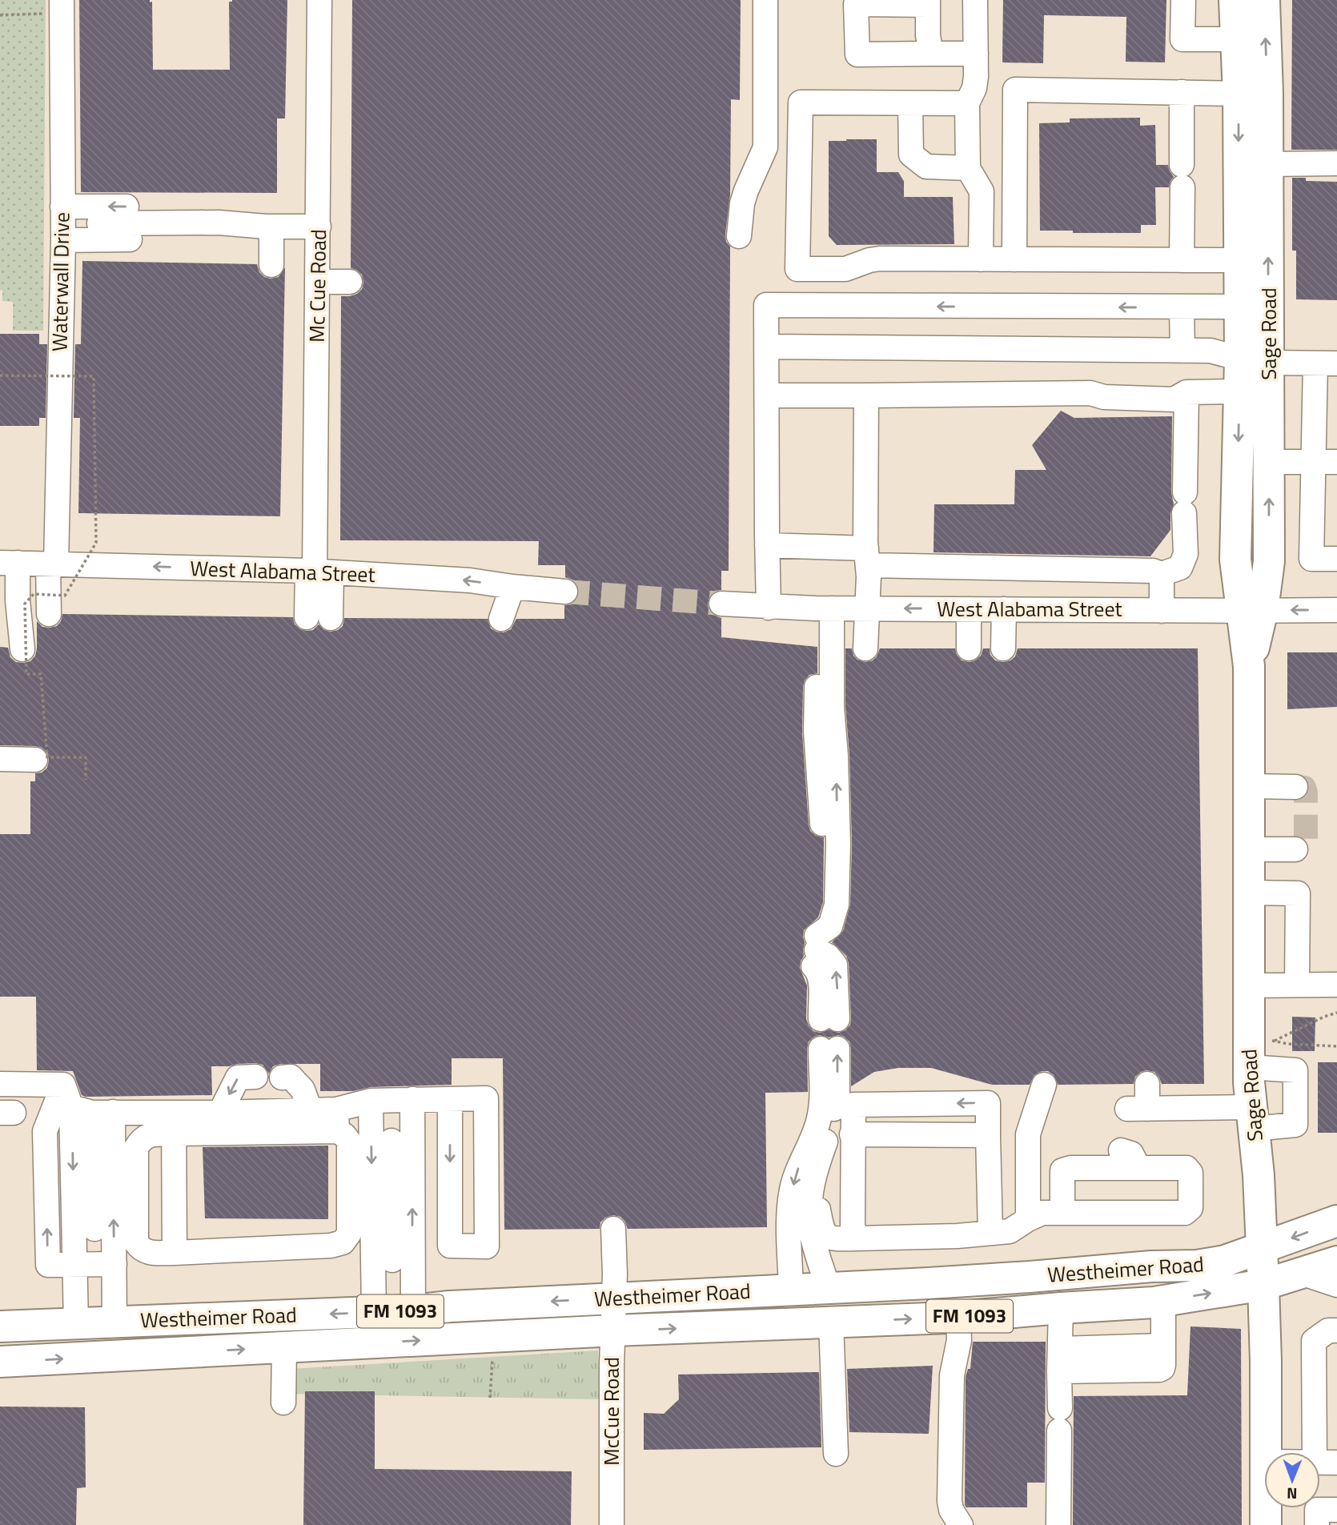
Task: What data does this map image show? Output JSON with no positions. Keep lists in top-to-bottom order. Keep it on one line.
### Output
{"streets":{"main road":["Sage Road","Westheimer Road","FM 1093"],"street":["Waterwall Drive","Mc Cue Road","West Alabama Street","McCue Road"]},"crossings":[["Waterwall Drive","West Alabama Street"],["Mc Cue Road","West Alabama Street"],["Sage Road","West Alabama Street"],["Sage Road","Westheimer Road"],["Westheimer Road","McCue Road"]],"north":"bottom"}
